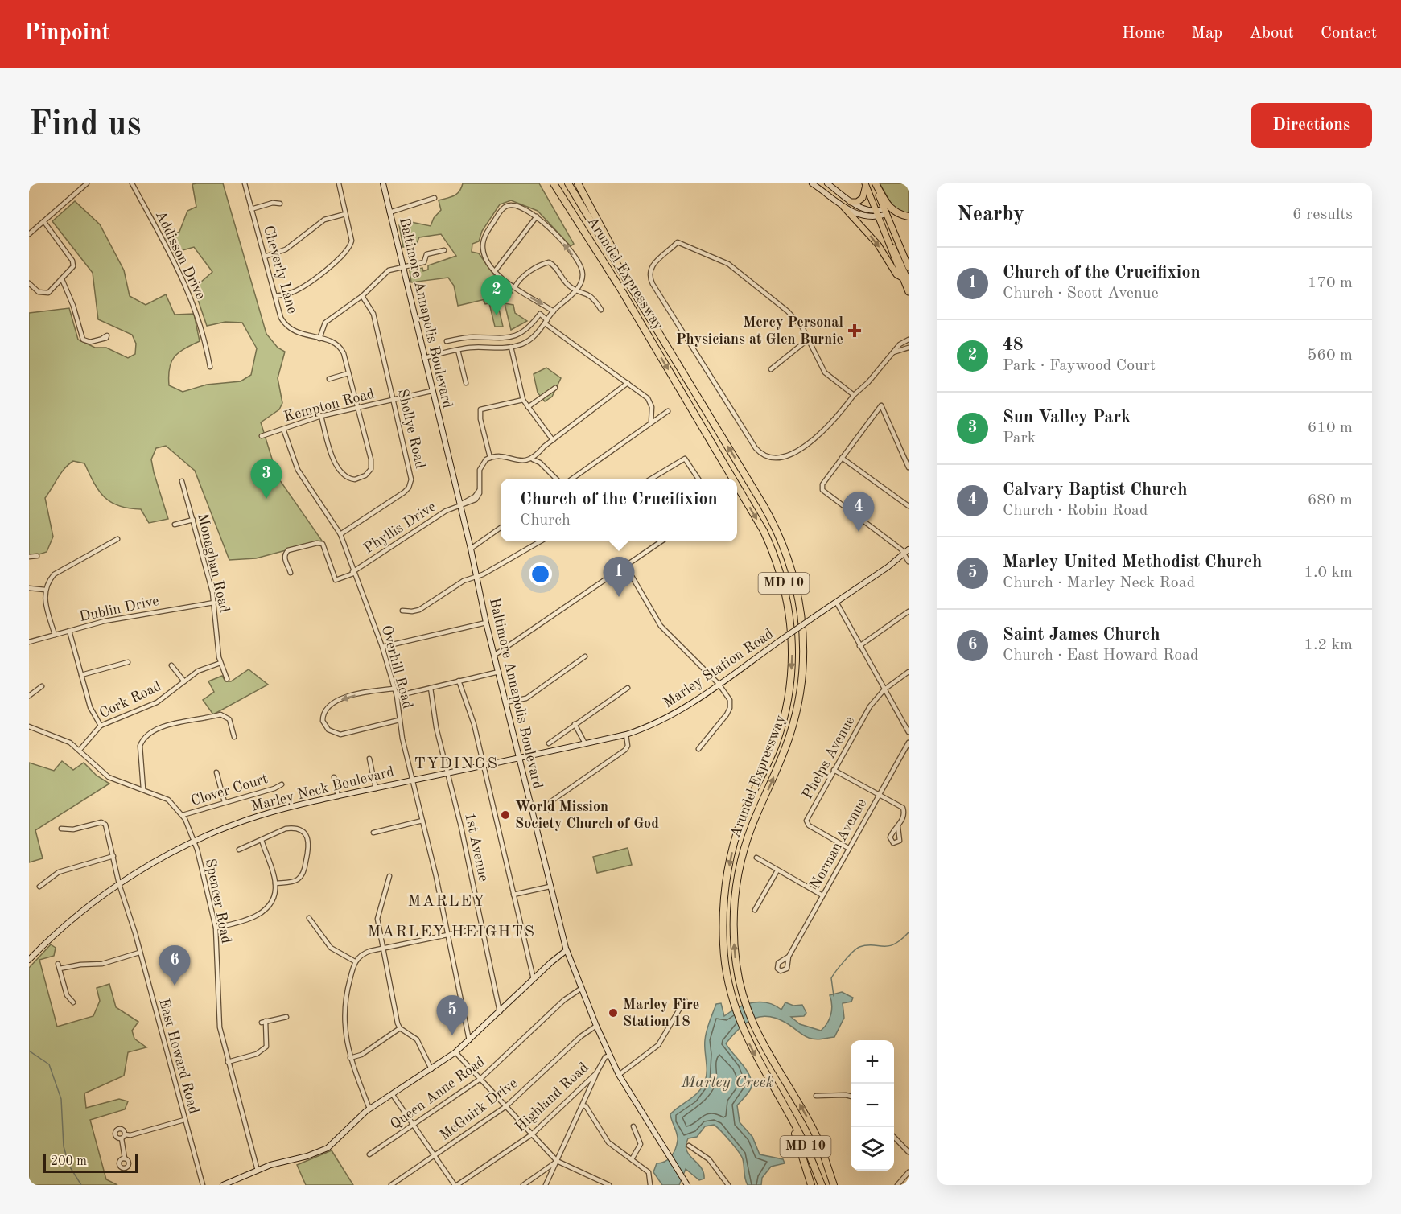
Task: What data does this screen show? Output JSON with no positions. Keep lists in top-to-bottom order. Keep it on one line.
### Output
{"streets":{"highway":["Arundel Expressway","MD 10"],"main road":["Baltimore Annapolis Boulevard","Marley Station Road","Marley Neck Boulevard"],"street":["Addisson Drive","Cheverly Lane","Kempton Road","Shellye Road","Phyllis Drive","Monaghan Road","Dublin Drive","Overhill Road","Cork Road","Phelps Avenue","Clover Court","Norman Avenue","1st Avenue","Spencer Road","East Howard Road","Queen Anne Road","Highland Road","McGuirk Drive"]},"crossings":[["Cheverly Lane","Kempton Road"],["Baltimore Annapolis Boulevard","Kempton Road"],["Baltimore Annapolis Boulevard","Phyllis Drive"],["Baltimore Annapolis Boulevard","Marley Station Road"],["Baltimore Annapolis Boulevard","Marley Neck Boulevard"],["Baltimore Annapolis Boulevard","Queen Anne Road"],["Baltimore Annapolis Boulevard","Highland Road"],["Baltimore Annapolis Boulevard","McGuirk Drive"],["Kempton Road","Shellye Road"],["Kempton Road","Overhill Road"],["Shellye Road","Overhill Road"],["Phyllis Drive","Overhill Road"],["Monaghan Road","Dublin Drive"],["Monaghan Road","Cork Road"],["Overhill Road","Marley Neck Boulevard"],["Marley Station Road","Marley Neck Boulevard"],["Cork Road","Spencer Road"],["Phelps Avenue","Norman Avenue"],["Marley Neck Boulevard","1st Avenue"],["Marley Neck Boulevard","Spencer Road"],["Marley Neck Boulevard","East Howard Road"],["Clover Court","Spencer Road"]],"districts":["TYDINGS","MARLEY","MARLEY HEIGHTS"],"water":["Marley Creek"],"places":{"health":["Mercy Personal Physicians at Glen Burnie"],"other":["World Mission Society Church of God","Marley Fire Station 18"]},"scale_bar":"200 m","page":{"header":"Pinpoint","nav":["Home","Map","About","Contact"],"buttons":"Directions","title":"Find us","heading":["Nearby","6 results"],"list":[{"mark":"1","name":"Church of the Crucifixion","note":"Church · Scott Avenue","value":"170 m"},{"mark":"2","name":"48","note":"Park · Faywood Court","value":"560 m"},{"mark":"3","name":"Sun Valley Park","note":"Park","value":"610 m"},{"mark":"4","name":"Calvary Baptist Church","note":"Church · Robin Road","value":"680 m"},{"mark":"5","name":"Marley United Methodist Church","note":"Church · Marley Neck Road","value":"1.0 km"},{"mark":"6","name":"Saint James Church","note":"Church · East Howard Road","value":"1.2 km"}],"pins":["2","3","4","1","6","5"],"popup":["Church of the Crucifixion","Church"],"map_buttons":["+","−"],"scale":"200 m"}}
